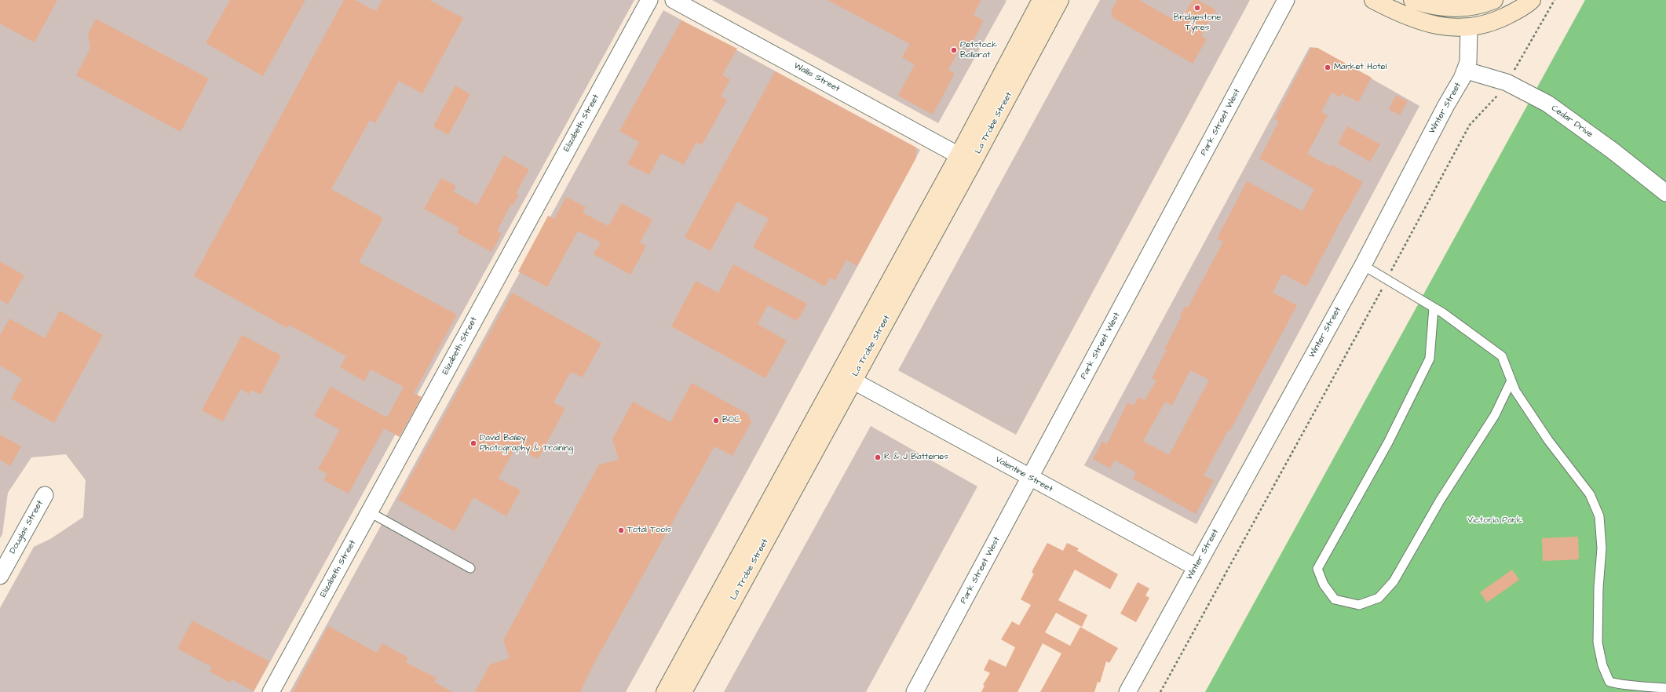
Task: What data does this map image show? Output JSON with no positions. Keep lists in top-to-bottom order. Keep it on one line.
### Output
{"streets":{"main road":["La Trobe Street"],"street":["Wallis Street","Winter Street","Cedar Drive","Park Street West","Elizabeth Street","Valentine Street","Douglas Street"]},"crossings":[["Wallis Street","La Trobe Street"],["Winter Street","Cedar Drive"],["Winter Street","Valentine Street"],["Park Street West","Valentine Street"],["La Trobe Street","Valentine Street"]],"parks":["Victoria Park"],"places":["Bridgestone Tyres","Petstock Ballarat","Market Hotel","BOC","David Bailey Photography & Training","R & J Batteries","Total Tools"]}
